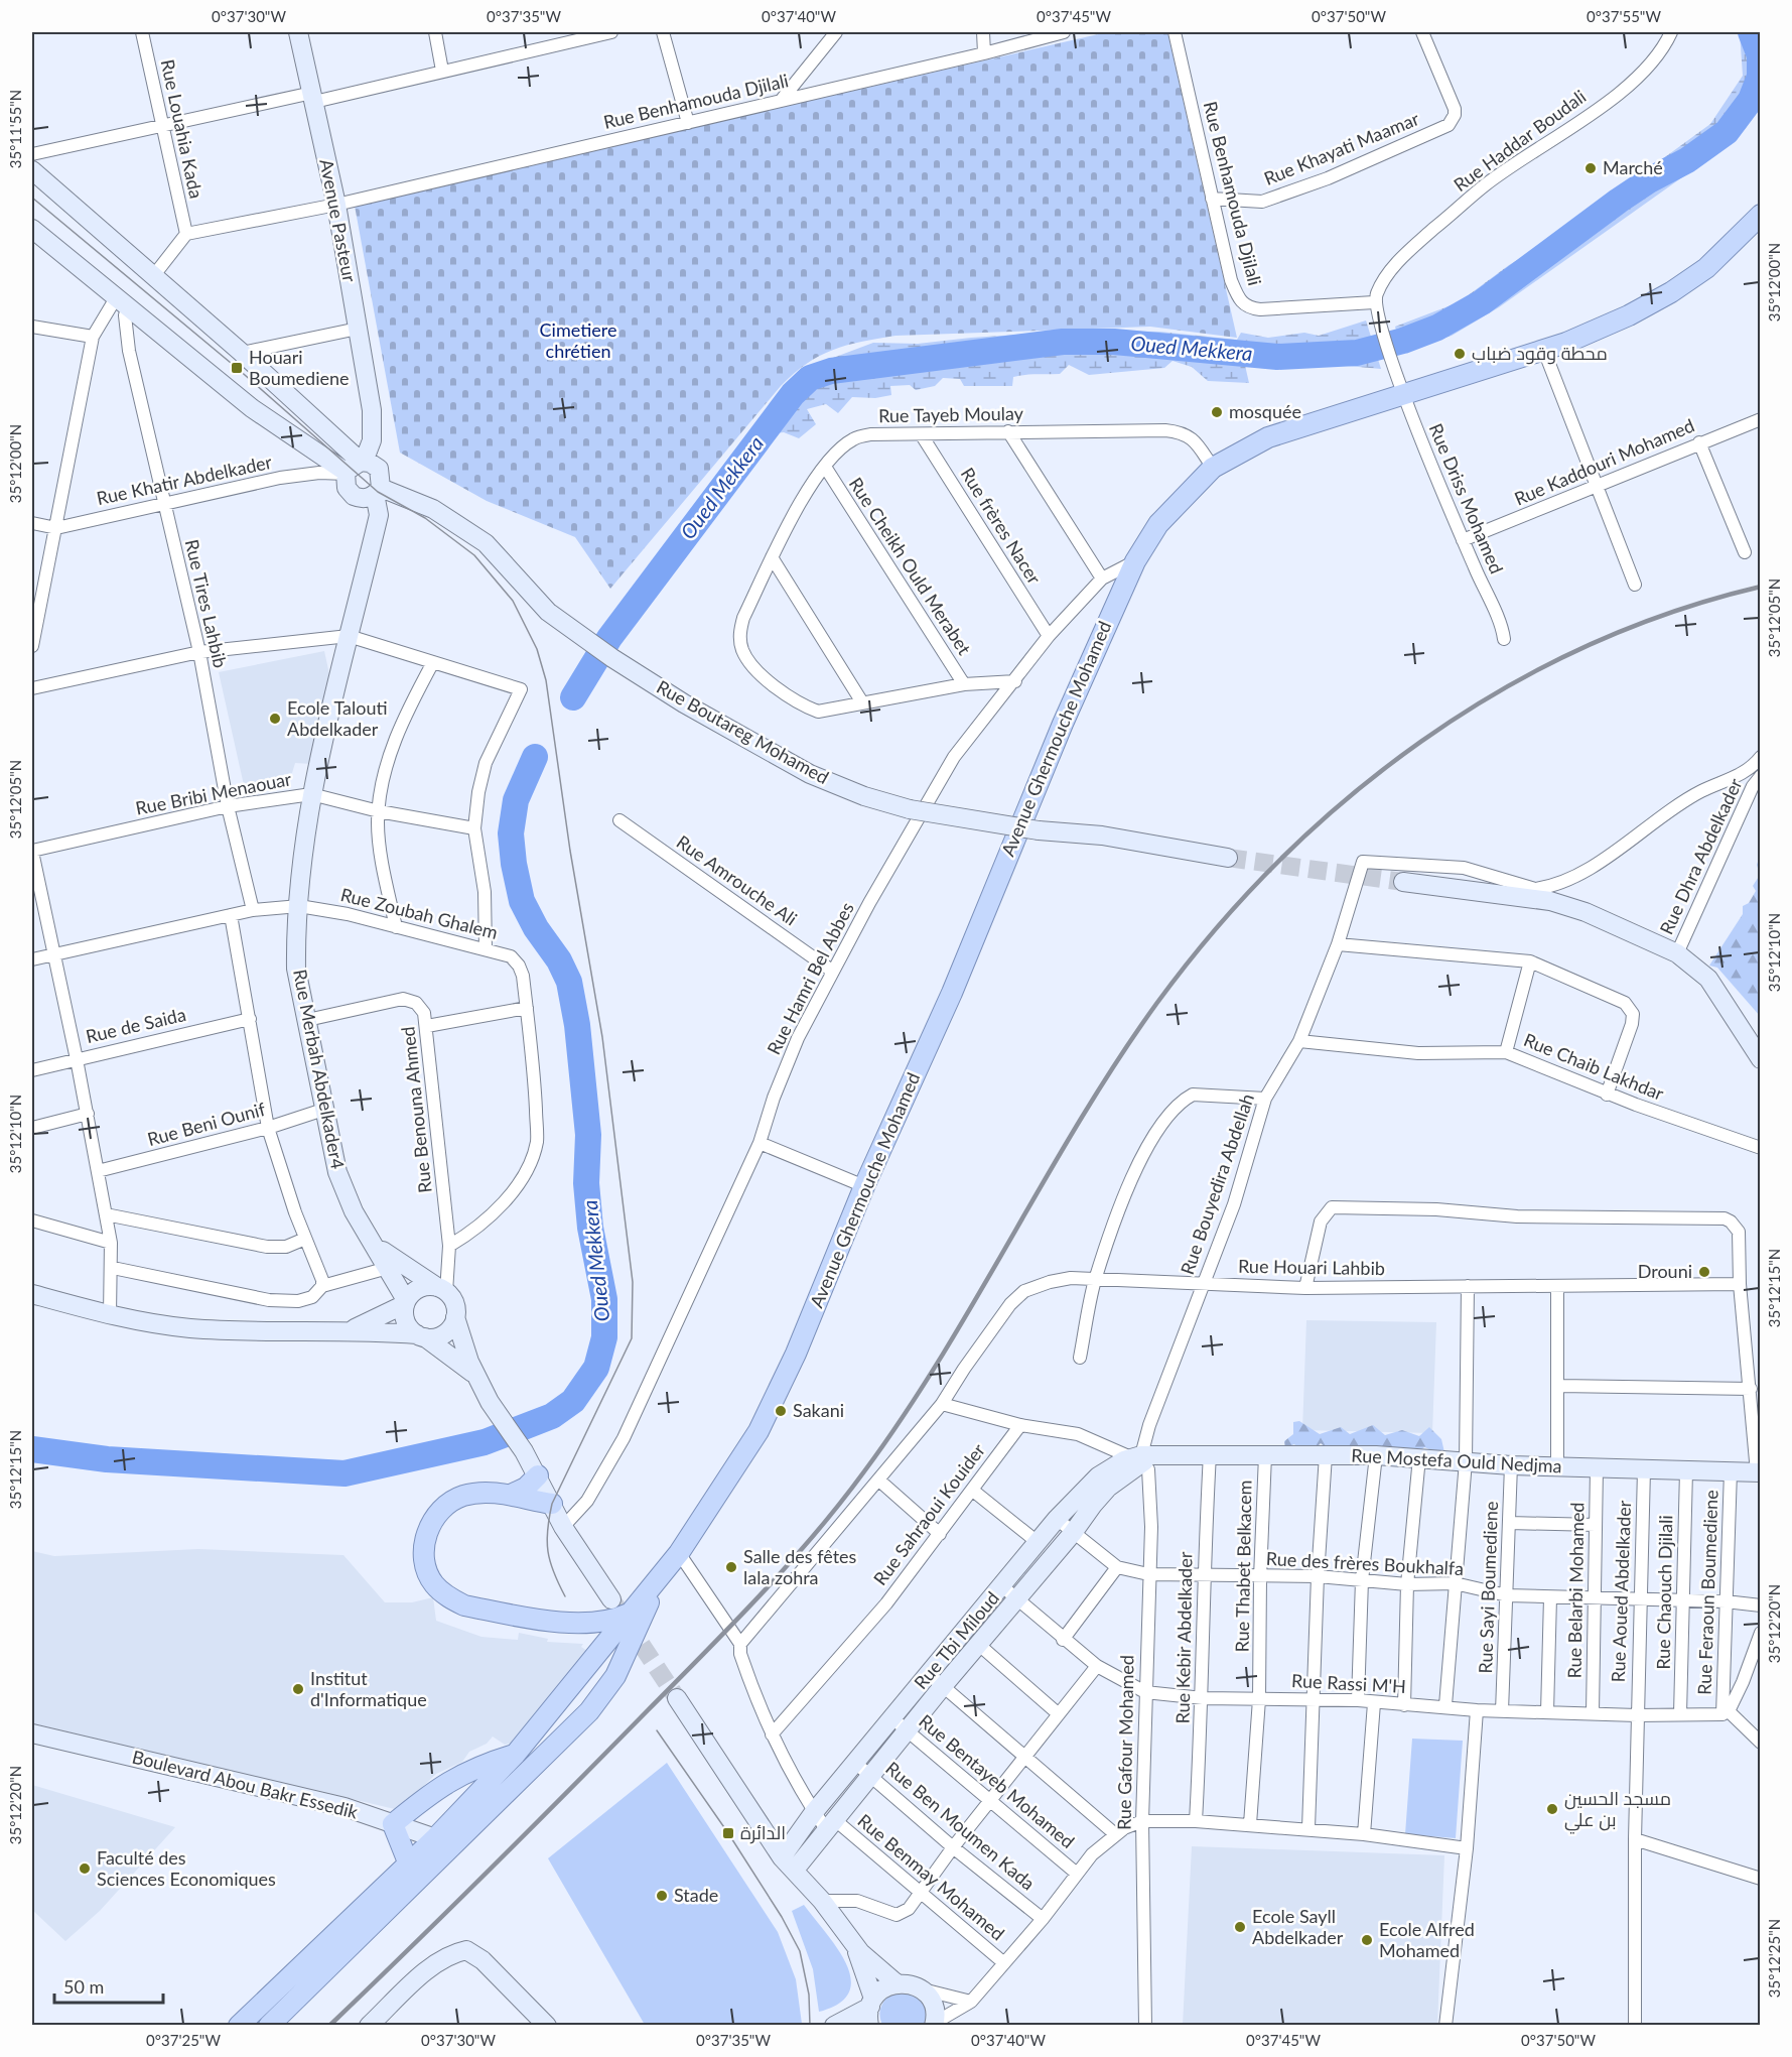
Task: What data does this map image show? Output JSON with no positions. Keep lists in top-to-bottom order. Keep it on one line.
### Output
{"streets":{"main road":["Avenue Pasteur","Rue Boutareg Mohamed","Avenue Ghermouche Mohamed","Rue Merbah Abdelkader4","Rue Mostefa Ould Nedjma","Rue Tbi Miloud","Boulevard Abou Bakr Essedik"],"street":["Rue Benhamouda Djilali","Rue Louahia Kada","Rue Haddar Boudali","Rue Khayati Maamar","Rue Tayeb Moulay","Rue Kaddouri Mohamed","Rue Khatir Abdelkader","Rue Driss Mohamed","Rue frères Nacer","Rue Cheikh Ould Merabet","Rue Tires Lahbib","Rue Bribi Menaouar","Rue Dhra Abdelkader","Rue Amrouche Ali","Rue Zoubah Ghalem","Rue Hamri Bel Abbes","Rue de Saida","Rue Chaib Lakhdar","Rue Benouna Ahmed","Rue Beni Ounif","Rue Bouyedira Abdellah","Rue Houari Lahbib","Rue Sahraoui Kouider","Rue des frères Boukhalfa","Rue Thabet Belkacem","Rue Sayi Boumediene","Rue Belarbi Mohamed","Rue Aoued Abdelkader","Rue Chaouch Djilali","Rue Feraoun Boumediene","Rue Kebir Abdelkader","Rue Rassi M'H","Rue Gafour Mohamed","Rue Bentayeb Mohamed","Rue Ben Moumen Kada","Rue Benmay Mohamed"]},"crossings":[["Rue Benhamouda Djilali","Rue Louahia Kada"],["Rue Benhamouda Djilali","Rue Haddar Boudali"],["Rue Benhamouda Djilali","Rue Khayati Maamar"],["Rue Benhamouda Djilali","Avenue Pasteur"],["Rue Benhamouda Djilali","Rue Driss Mohamed"],["Rue Haddar Boudali","Rue Driss Mohamed"],["Avenue Pasteur","Rue Khatir Abdelkader"],["Avenue Pasteur","Rue Boutareg Mohamed"],["Avenue Pasteur","Rue Merbah Abdelkader4"],["Rue Tayeb Moulay","Rue frères Nacer"],["Rue Tayeb Moulay","Rue Cheikh Ould Merabet"],["Rue Tayeb Moulay","Avenue Ghermouche Mohamed"],["Rue Tayeb Moulay","Rue Hamri Bel Abbes"],["Rue Kaddouri Mohamed","Rue Driss Mohamed"],["Rue Khatir Abdelkader","Rue Tires Lahbib"],["Rue Khatir Abdelkader","Rue Boutareg Mohamed"],["Rue Khatir Abdelkader","Rue Merbah Abdelkader4"],["Rue Driss Mohamed","Avenue Ghermouche Mohamed"],["Rue frères Nacer","Rue Hamri Bel Abbes"],["Rue Tires Lahbib","Rue Bribi Menaouar"],["Rue Tires Lahbib","Rue Zoubah Ghalem"],["Rue Boutareg Mohamed","Rue Merbah Abdelkader4"],["Avenue Ghermouche Mohamed","Rue Hamri Bel Abbes"],["Rue Bribi Menaouar","Rue Merbah Abdelkader4"],["Rue Dhra Abdelkader","Rue Bouyedira Abdellah"],["Rue Amrouche Ali","Rue Hamri Bel Abbes"],["Rue Zoubah Ghalem","Rue Merbah Abdelkader4"],["Rue Zoubah Ghalem","Rue Benouna Ahmed"],["Rue Chaib Lakhdar","Rue Bouyedira Abdellah"],["Rue Merbah Abdelkader4","Rue Benouna Ahmed"],["Rue Merbah Abdelkader4","Rue Beni Ounif"],["Rue Bouyedira Abdellah","Rue Houari Lahbib"],["Rue Bouyedira Abdellah","Rue Mostefa Ould Nedjma"],["Rue Bouyedira Abdellah","Rue Tbi Miloud"],["Rue Bouyedira Abdellah","Rue Gafour Mohamed"],["Rue Houari Lahbib","Rue Benmay Mohamed"],["Rue Mostefa Ould Nedjma","Rue Thabet Belkacem"],["Rue Mostefa Ould Nedjma","Rue Sayi Boumediene"],["Rue Mostefa Ould Nedjma","Rue Belarbi Mohamed"],["Rue Mostefa Ould Nedjma","Rue Aoued Abdelkader"],["Rue Mostefa Ould Nedjma","Rue Chaouch Djilali"],["Rue Mostefa Ould Nedjma","Rue Feraoun Boumediene"],["Rue Mostefa Ould Nedjma","Rue Kebir Abdelkader"],["Rue Mostefa Ould Nedjma","Rue Tbi Miloud"],["Rue Mostefa Ould Nedjma","Rue Gafour Mohamed"],["Rue Sahraoui Kouider","Rue Benmay Mohamed"],["Rue des frères Boukhalfa","Rue Thabet Belkacem"],["Rue des frères Boukhalfa","Rue Sayi Boumediene"],["Rue des frères Boukhalfa","Rue Belarbi Mohamed"],["Rue des frères Boukhalfa","Rue Aoued Abdelkader"],["Rue des frères Boukhalfa","Rue Chaouch Djilali"],["Rue des frères Boukhalfa","Rue Feraoun Boumediene"],["Rue des frères Boukhalfa","Rue Kebir Abdelkader"],["Rue des frères Boukhalfa","Rue Tbi Miloud"],["Rue des frères Boukhalfa","Rue Gafour Mohamed"],["Rue Thabet Belkacem","Rue Rassi M'H"],["Rue Sayi Boumediene","Rue Rassi M'H"],["Rue Belarbi Mohamed","Rue Rassi M'H"],["Rue Aoued Abdelkader","Rue Rassi M'H"],["Rue Chaouch Djilali","Rue Rassi M'H"],["Rue Feraoun Boumediene","Rue Rassi M'H"],["Rue Kebir Abdelkader","Rue Rassi M'H"],["Rue Tbi Miloud","Rue Rassi M'H"],["Rue Tbi Miloud","Rue Gafour Mohamed"],["Rue Tbi Miloud","Rue Bentayeb Mohamed"],["Rue Tbi Miloud","Rue Ben Moumen Kada"],["Rue Tbi Miloud","Rue Benmay Mohamed"],["Rue Rassi M'H","Rue Gafour Mohamed"]],"water":["Oued Mekkera"],"parks":["Cimetiere chrétien"],"places":{"other":["Marché","محطة وقود ضباب","mosquée","Ecole Talouti Abdelkader","Drouni","Sakani","Salle des fêtes lala zohra","Institut d'Informatique","مسجد الحسين بن علي","Faculté des Sciences Economiques","Stade","Ecole Sayll Abdelkader","Ecole Alfred Mohamed"],"transit":["Houari Boumediene","الدائرة"]},"scale_bar":"50 m","coordinates":["0°37'30\"W","0°37'35\"W","0°37'40\"W","0°37'45\"W","0°37'50\"W","0°37'55\"W","35°11'55\"N","35°12'00\"N","35°12'05\"N","35°12'10\"N","35°12'15\"N","35°12'20\"N","35°12'25\"N","0°37'25\"W"]}
